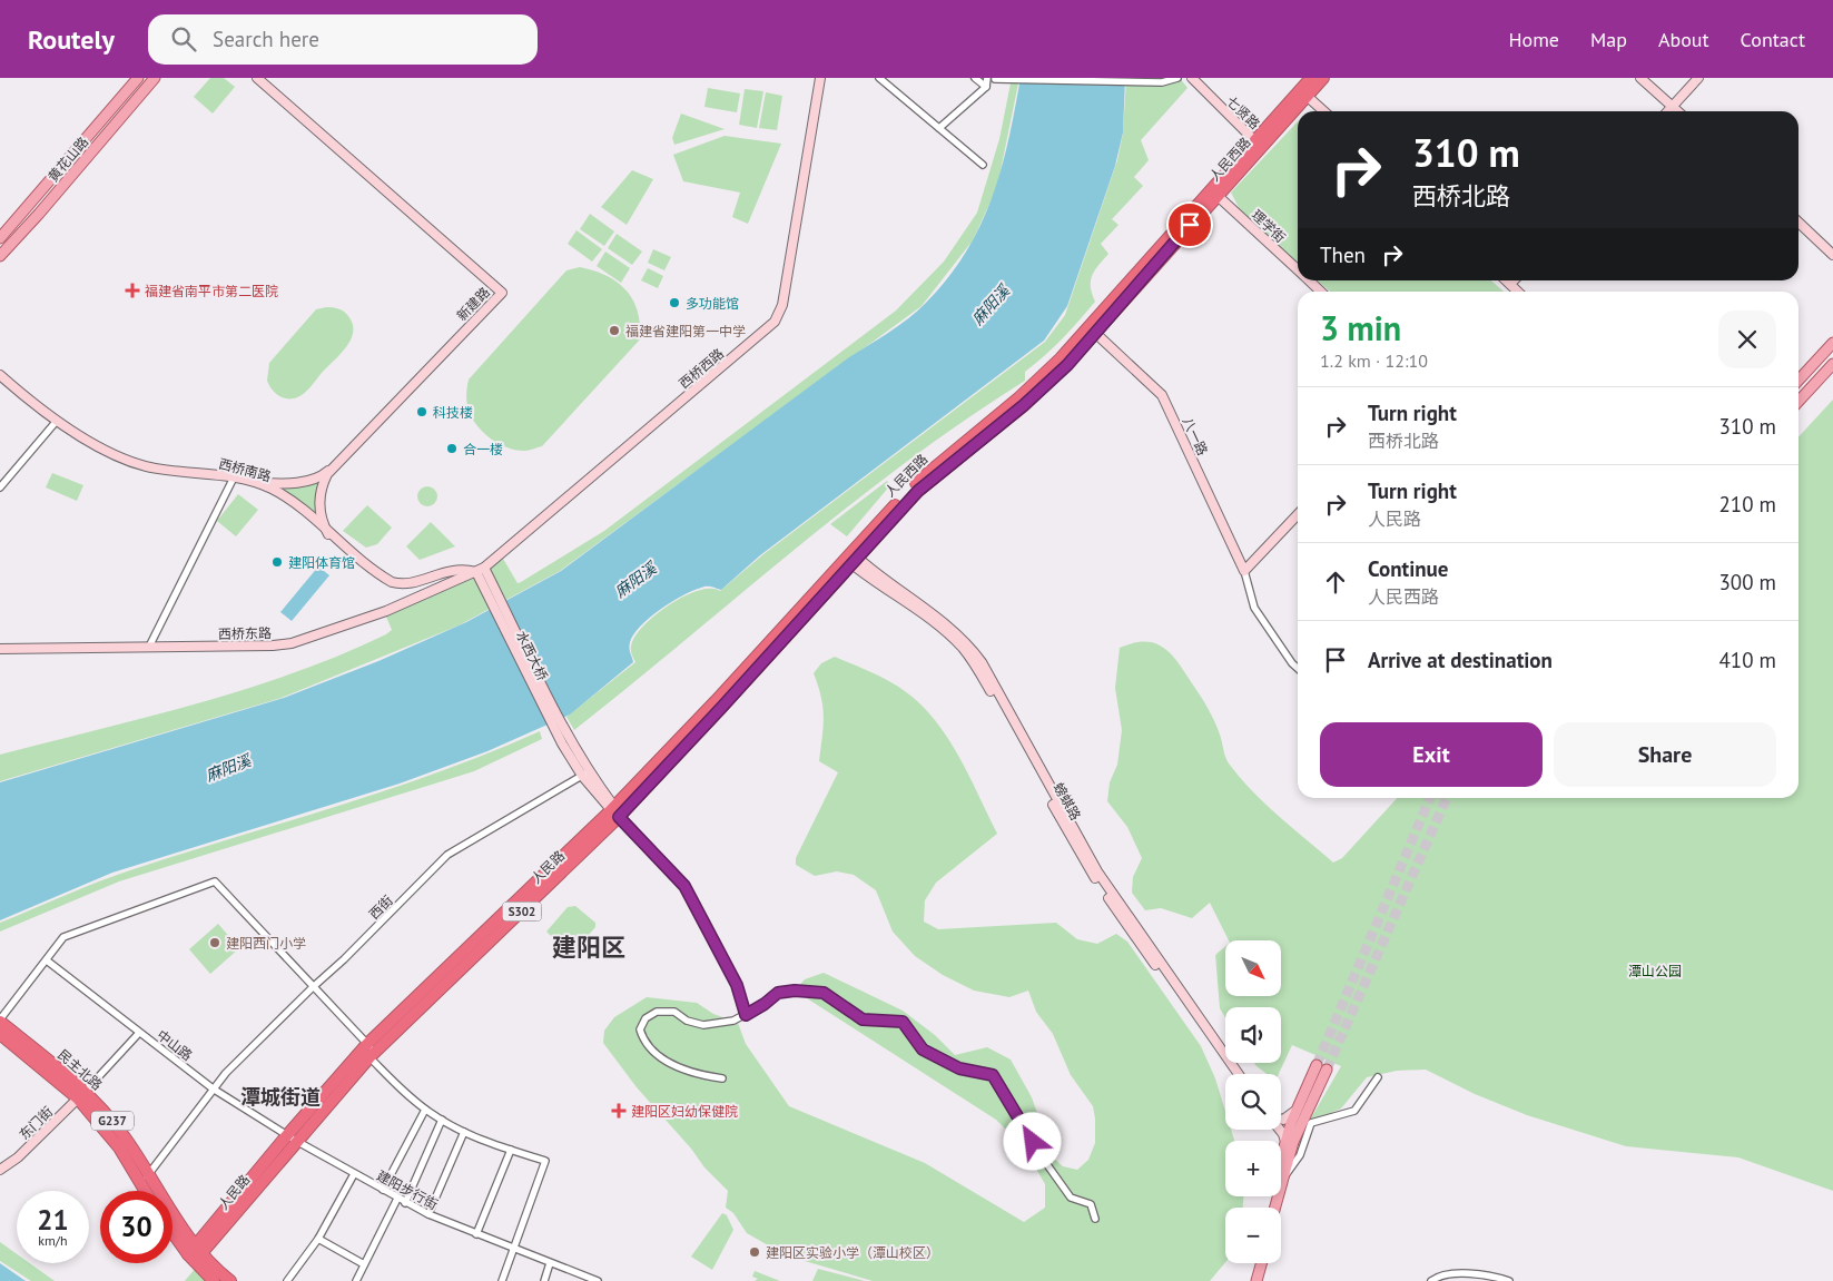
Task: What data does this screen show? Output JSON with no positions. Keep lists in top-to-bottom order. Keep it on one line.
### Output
{"streets":{"highway":["人民西路","人民路","S302","民主北路","G237"],"main road":["七贤路","黄花山路","理学街","新建路","西桥西路","八一路","西桥南路","西桥东路","水西大桥","螃蜞路","东门街"],"street":["西街","中山路","建阳步行街"]},"crossings":[["七贤路","人民西路"],["人民西路","理学街"],["人民西路","八一路"],["人民西路","螃蜞路"],["人民西路","人民路"],["新建路","西桥南路"],["西桥西路","西桥南路"],["西桥西路","西桥东路"],["西桥西路","水西大桥"],["西桥南路","西桥东路"],["西桥南路","水西大桥"],["西桥东路","水西大桥"],["水西大桥","人民路"],["水西大桥","西街"],["螃蜞路","人民路"],["人民路","中山路"],["人民路","民主北路"],["人民路","建阳步行街"],["西街","中山路"],["西街","民主北路"],["中山路","建阳步行街"],["民主北路","东门街"]],"districts":["建阳区","潭城街道"],"water":["麻阳溪"],"parks":["潭山公园"],"places":{"health":["福建省南平市第二医院","建阳区妇幼保健院"],"other":["多功能馆","福建省建阳第一中学","科技楼","合一楼","建阳体育馆","建阳西门小学","建阳区实验小学（潭山校区）"]},"north":"bottom right","page":{"header":"Routely","search":"Search here","nav":["Home","Map","About","Contact"],"turn":["310 m","西桥北路"],"then":"Then","heading":["3 min","1.2 km · 12:10"],"list":[{"name":"Turn right","note":"西桥北路","value":"310 m"},{"name":"Turn right","note":"人民路","value":"210 m"},{"name":"Continue","note":"人民西路","value":"300 m"},{"name":"Arrive at destination","value":"410 m"}],"buttons":["Exit","Share"],"map_buttons":["+","−"],"speed":"21 km/h","limit":"30"}}
